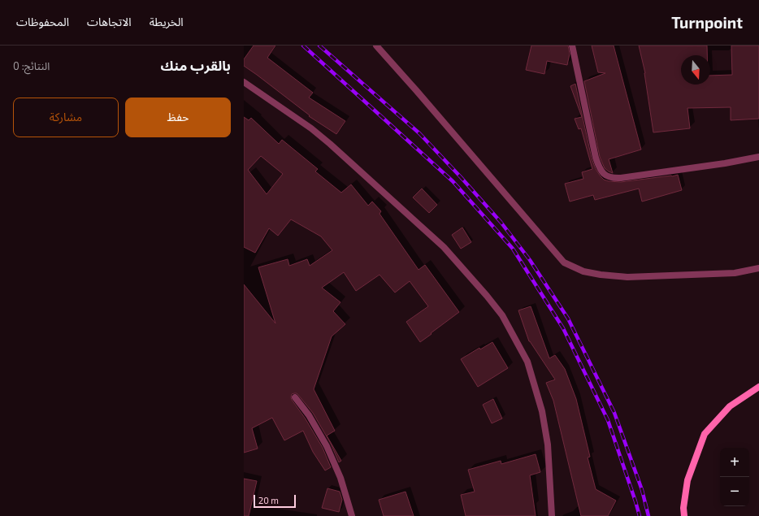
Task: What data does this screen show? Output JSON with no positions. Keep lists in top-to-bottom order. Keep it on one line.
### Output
{"scale_bar":"20 m","north":"bottom","page":{"header":"Turnpoint","nav":["الخريطة","الاتجاهات","المحفوظات"],"heading":["بالقرب منك","النتائج: 0"],"buttons":["حفظ","مشاركة"],"map_buttons":["+","−"],"scale":"20 m"}}
